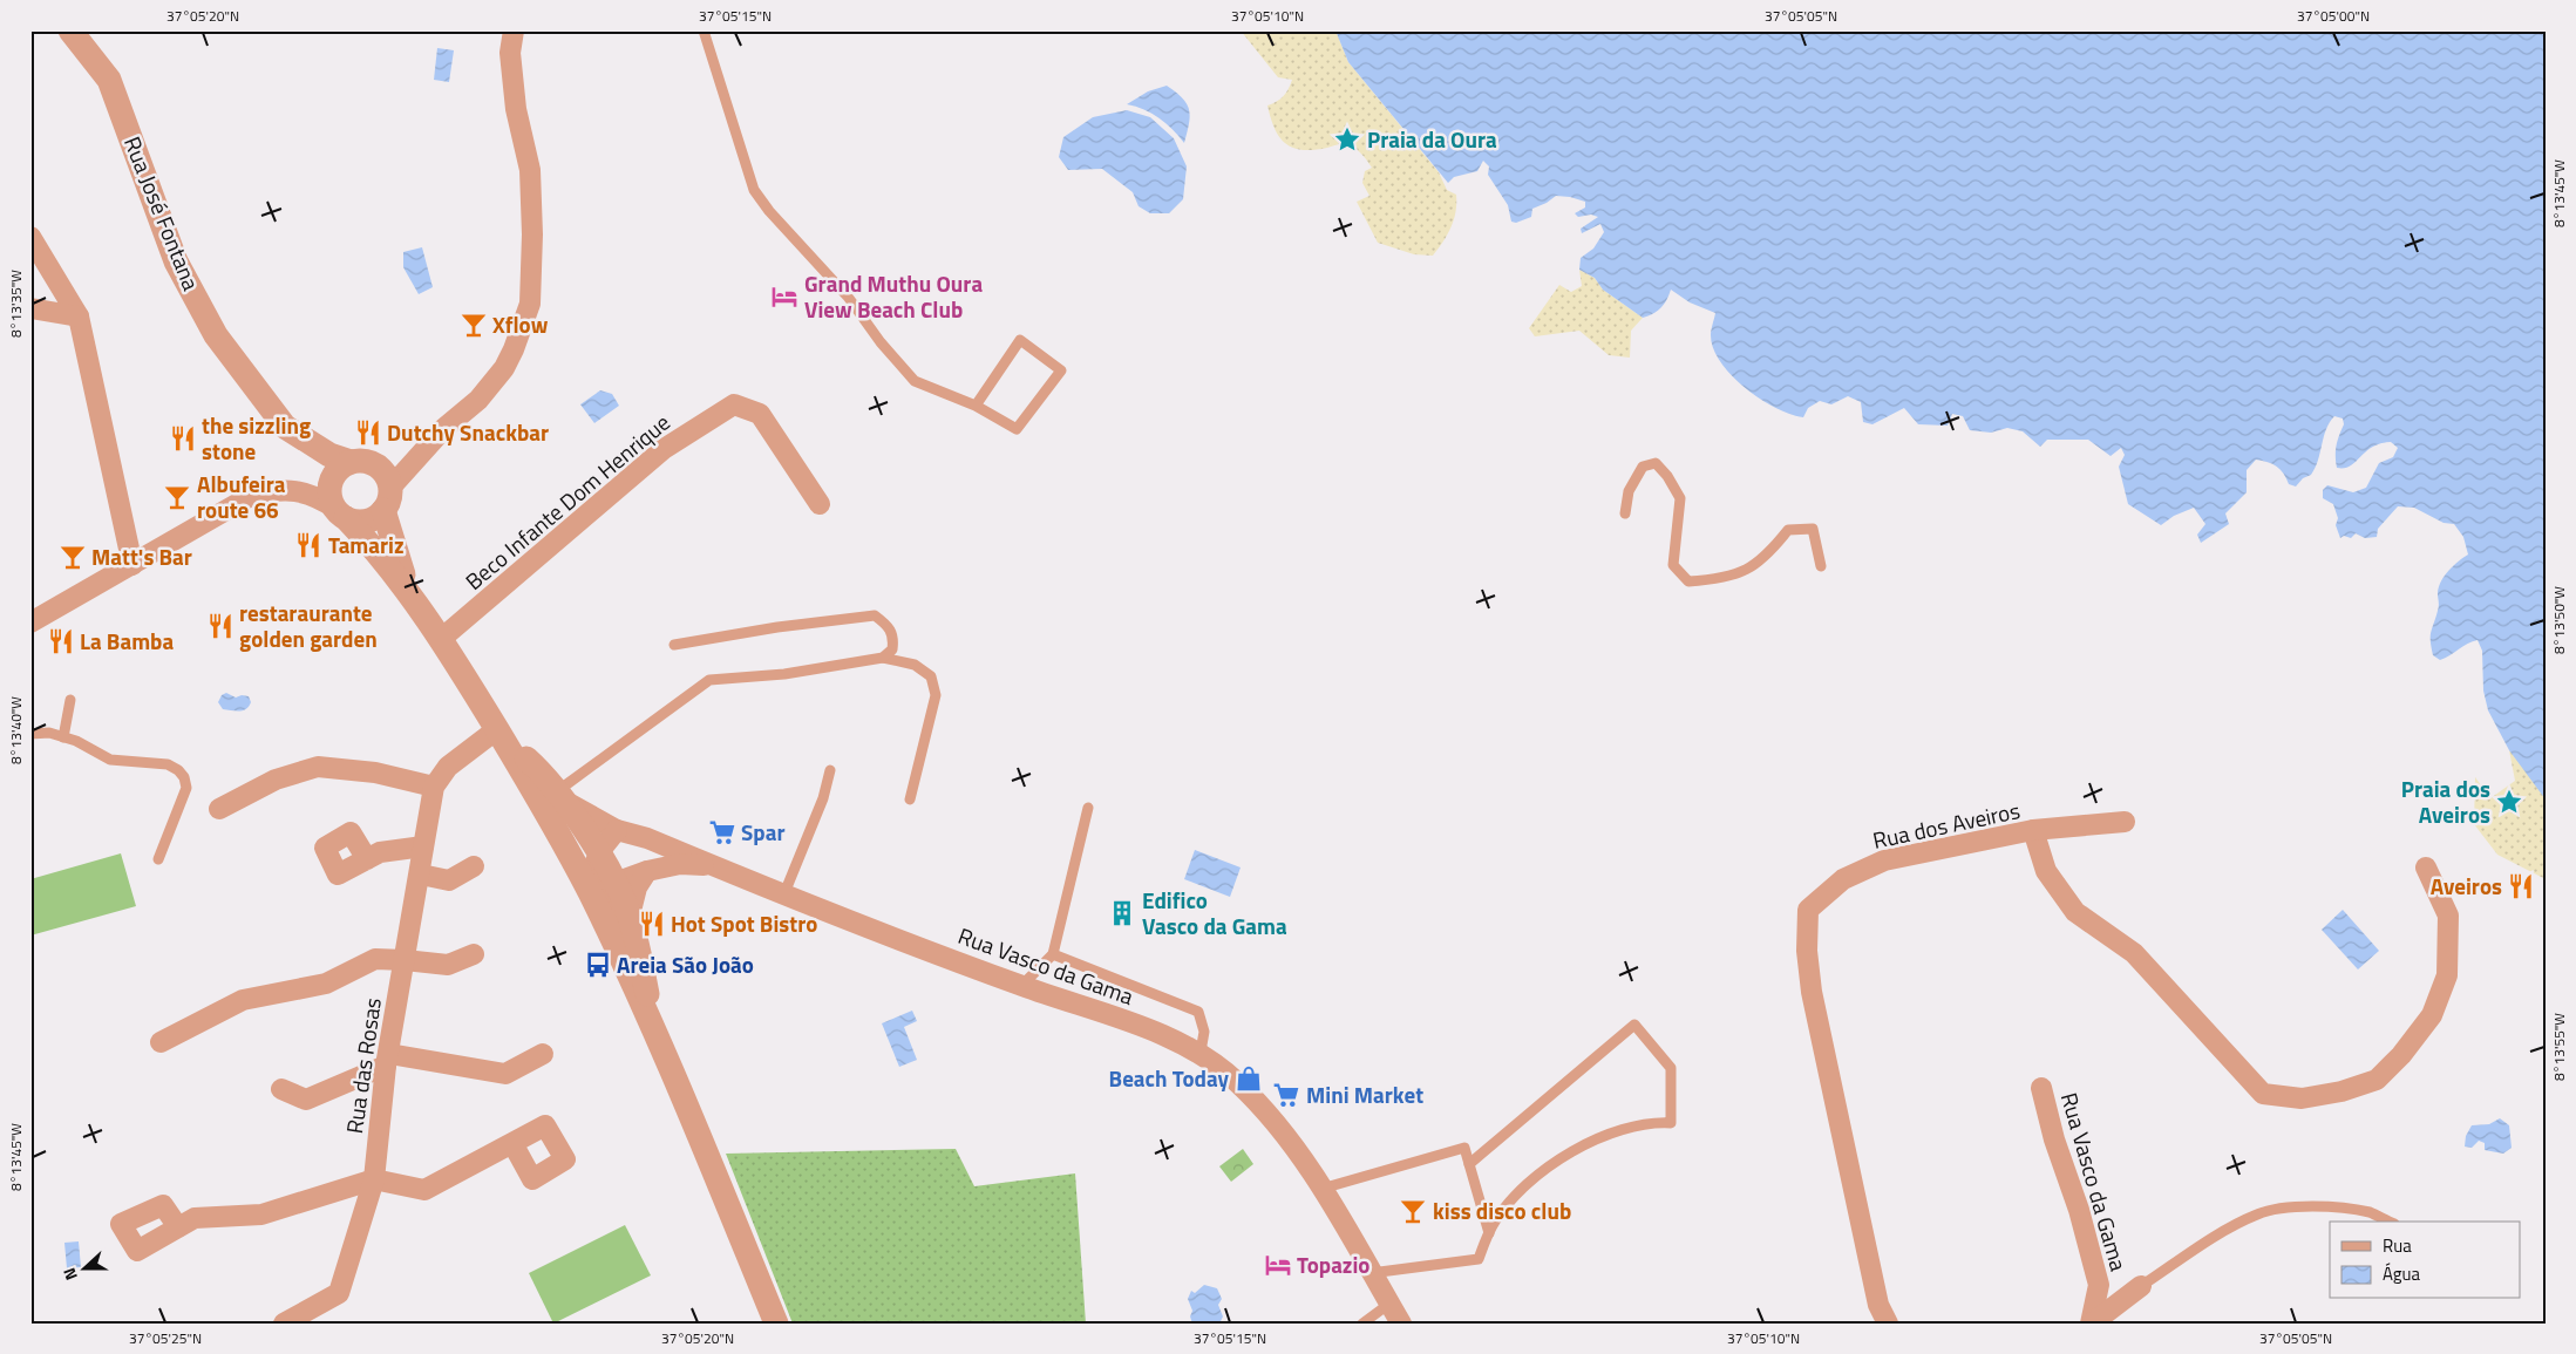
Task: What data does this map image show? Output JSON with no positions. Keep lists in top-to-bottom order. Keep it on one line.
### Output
{"streets":{"street":["Rua José Fontana","Beco Infante Dom Henrique","Rua dos Aveiros","Rua Vasco da Gama","Rua das Rosas"]},"places":{"place":["Praia da Oura","Praia dos Aveiros"],"hotel":["Grand Muthu Oura View Beach Club","Topazio"],"bar":["Xflow","Albufeira route 66","Matt's Bar","kiss disco club"],"restaurant":["Dutchy Snackbar","the sizzling stone","Tamariz","restaraurante golden garden","La Bamba","Aveiros","Hot Spot Bistro"],"supermarket":["Spar","Mini Market"],"building":["Edifico Vasco da Gama"],"bus stop":["Areia São João"],"shop":["Beach Today"]},"legend":["Rua","Água"],"north":"left","coordinates":["37°05'20\"N","37°05'15\"N","37°05'10\"N","37°05'05\"N","37°05'00\"N","8°13'45\"W","8°13'35\"W","8°13'50\"W","8°13'40\"W","8°13'55\"W","37°05'25\"N"]}
